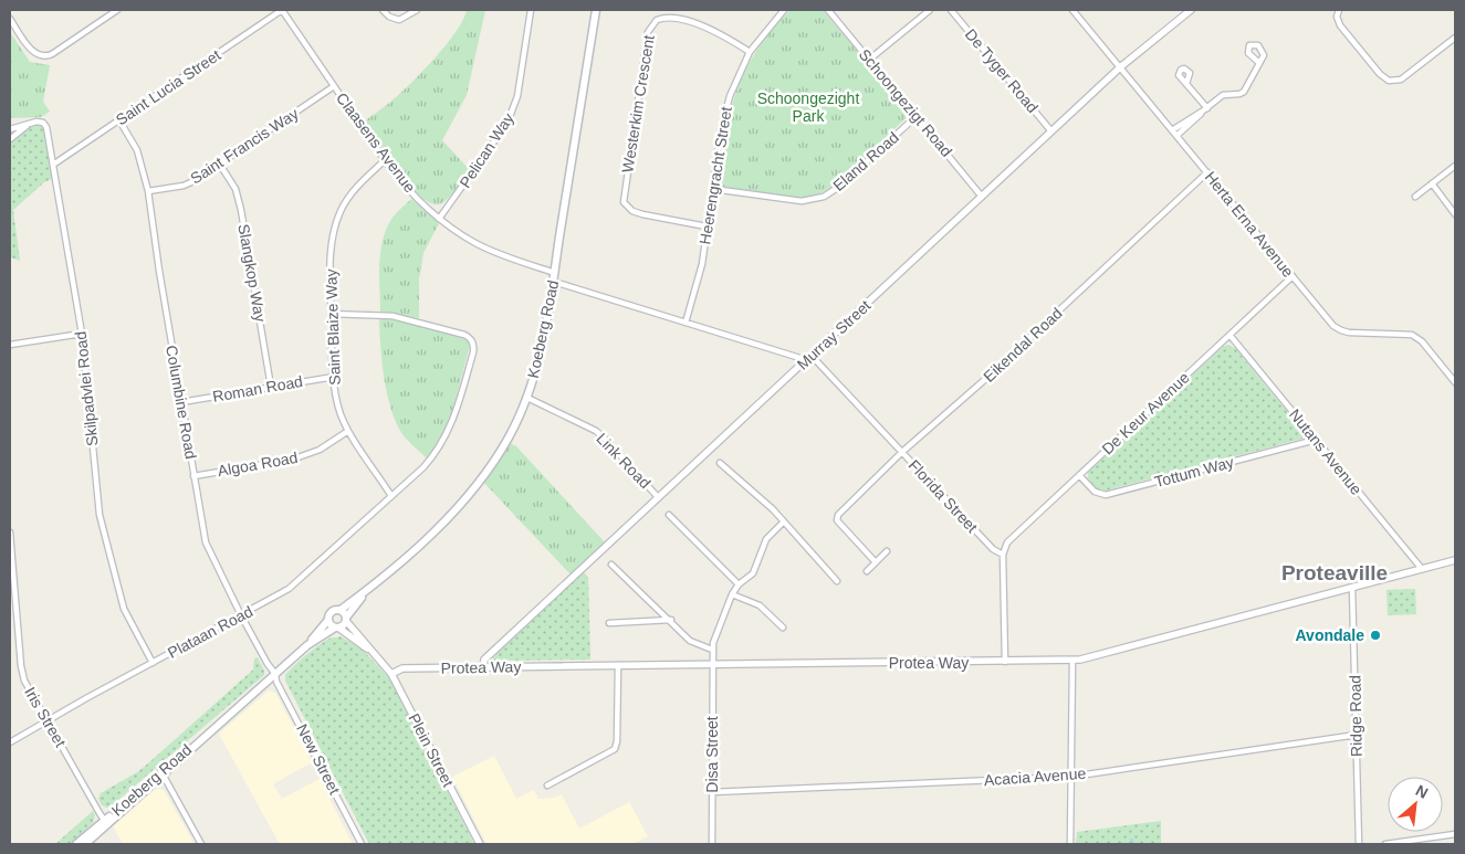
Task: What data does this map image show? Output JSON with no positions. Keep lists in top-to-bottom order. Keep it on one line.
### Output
{"streets":{"main road":["Koeberg Road"],"street":["De Tyger Road","Saint Lucia Street","Schoongezigt Road","Westerkim Crescent","Claasens Avenue","Saint Francis Way","Pelican Way","Eland Road","Heerengracht Street","Herta Erna Avenue","Slangkop Way","Saint Blaize Way","Murray Street","Eikendal Road","Skilpadvlei Road","Roman Road","Columbine Road","De Keur Avenue","Nutans Avenue","Link Road","Algoa Road","Tottum Way","Florida Street","Plataan Road","Protea Way","Ridge Road","Iris Street","Plein Street","Disa Street","New Street","Acacia Avenue"]},"crossings":[["De Tyger Road","Murray Street"],["Saint Lucia Street","Claasens Avenue"],["Saint Lucia Street","Skilpadvlei Road"],["Saint Lucia Street","Columbine Road"],["Schoongezigt Road","Eland Road"],["Schoongezigt Road","Murray Street"],["Westerkim Crescent","Heerengracht Street"],["Claasens Avenue","Saint Francis Way"],["Claasens Avenue","Pelican Way"],["Claasens Avenue","Saint Blaize Way"],["Claasens Avenue","Koeberg Road"],["Saint Francis Way","Slangkop Way"],["Saint Francis Way","Columbine Road"],["Eland Road","Heerengracht Street"],["Herta Erna Avenue","Murray Street"],["Herta Erna Avenue","Eikendal Road"],["Herta Erna Avenue","De Keur Avenue"],["Slangkop Way","Roman Road"],["Saint Blaize Way","Roman Road"],["Saint Blaize Way","Algoa Road"],["Saint Blaize Way","Plataan Road"],["Koeberg Road","Columbine Road"],["Koeberg Road","Link Road"],["Koeberg Road","Iris Street"],["Koeberg Road","Plein Street"],["Koeberg Road","New Street"],["Murray Street","Link Road"],["Murray Street","Florida Street"],["Murray Street","Protea Way"],["Eikendal Road","Florida Street"],["Skilpadvlei Road","Plataan Road"],["Roman Road","Columbine Road"],["Columbine Road","Algoa Road"],["Columbine Road","Plataan Road"],["Columbine Road","New Street"],["De Keur Avenue","Nutans Avenue"],["De Keur Avenue","Tottum Way"],["De Keur Avenue","Florida Street"],["Nutans Avenue","Tottum Way"],["Nutans Avenue","Protea Way"],["Plataan Road","Iris Street"],["Protea Way","Ridge Road"],["Protea Way","Plein Street"],["Protea Way","Disa Street"],["Ridge Road","Acacia Avenue"],["Disa Street","Acacia Avenue"]],"districts":["Proteaville"],"parks":["Schoongezight Park"],"places":["Avondale"],"north":"top right"}
